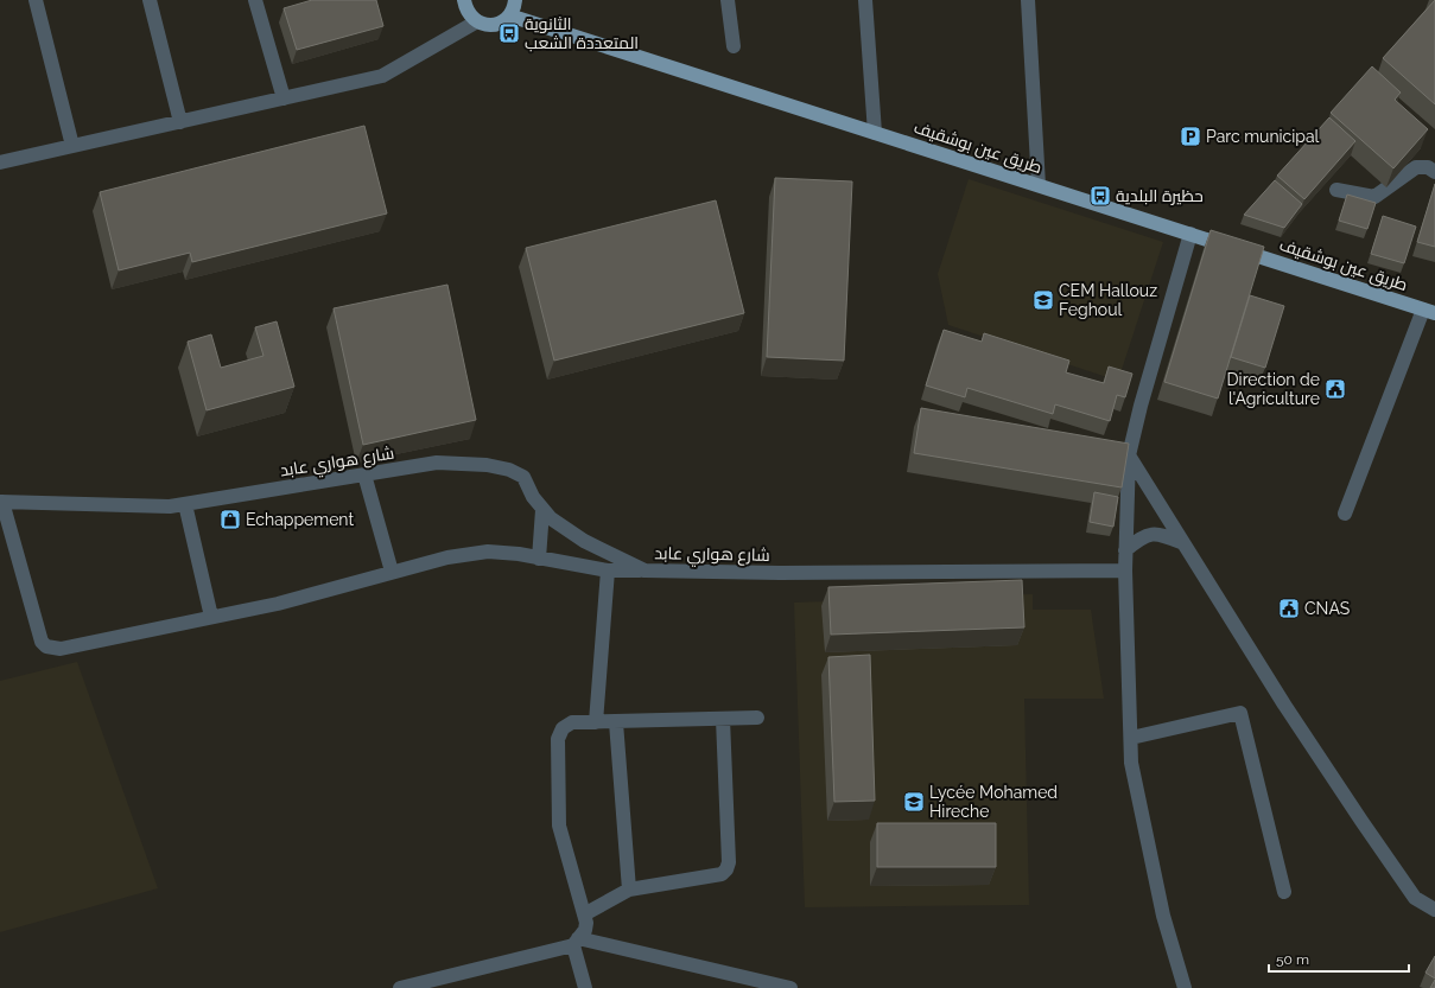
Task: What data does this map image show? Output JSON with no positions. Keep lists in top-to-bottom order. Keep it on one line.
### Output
{"streets":{"main road":["طريق عين بوشقيف"],"street":["شارع هواري عابد"]},"places":{"bus stop":["الثانوية المتعددة الشعب","حظيرة البلدية"],"parking":["Parc municipal"],"school or university":["CEM Hallouz Feghoul","Lycée Mohamed Hireche"],"public building":["Direction de l'Agriculture","CNAS"],"shop":["Echappement"]},"scale_bar":"50 m"}
